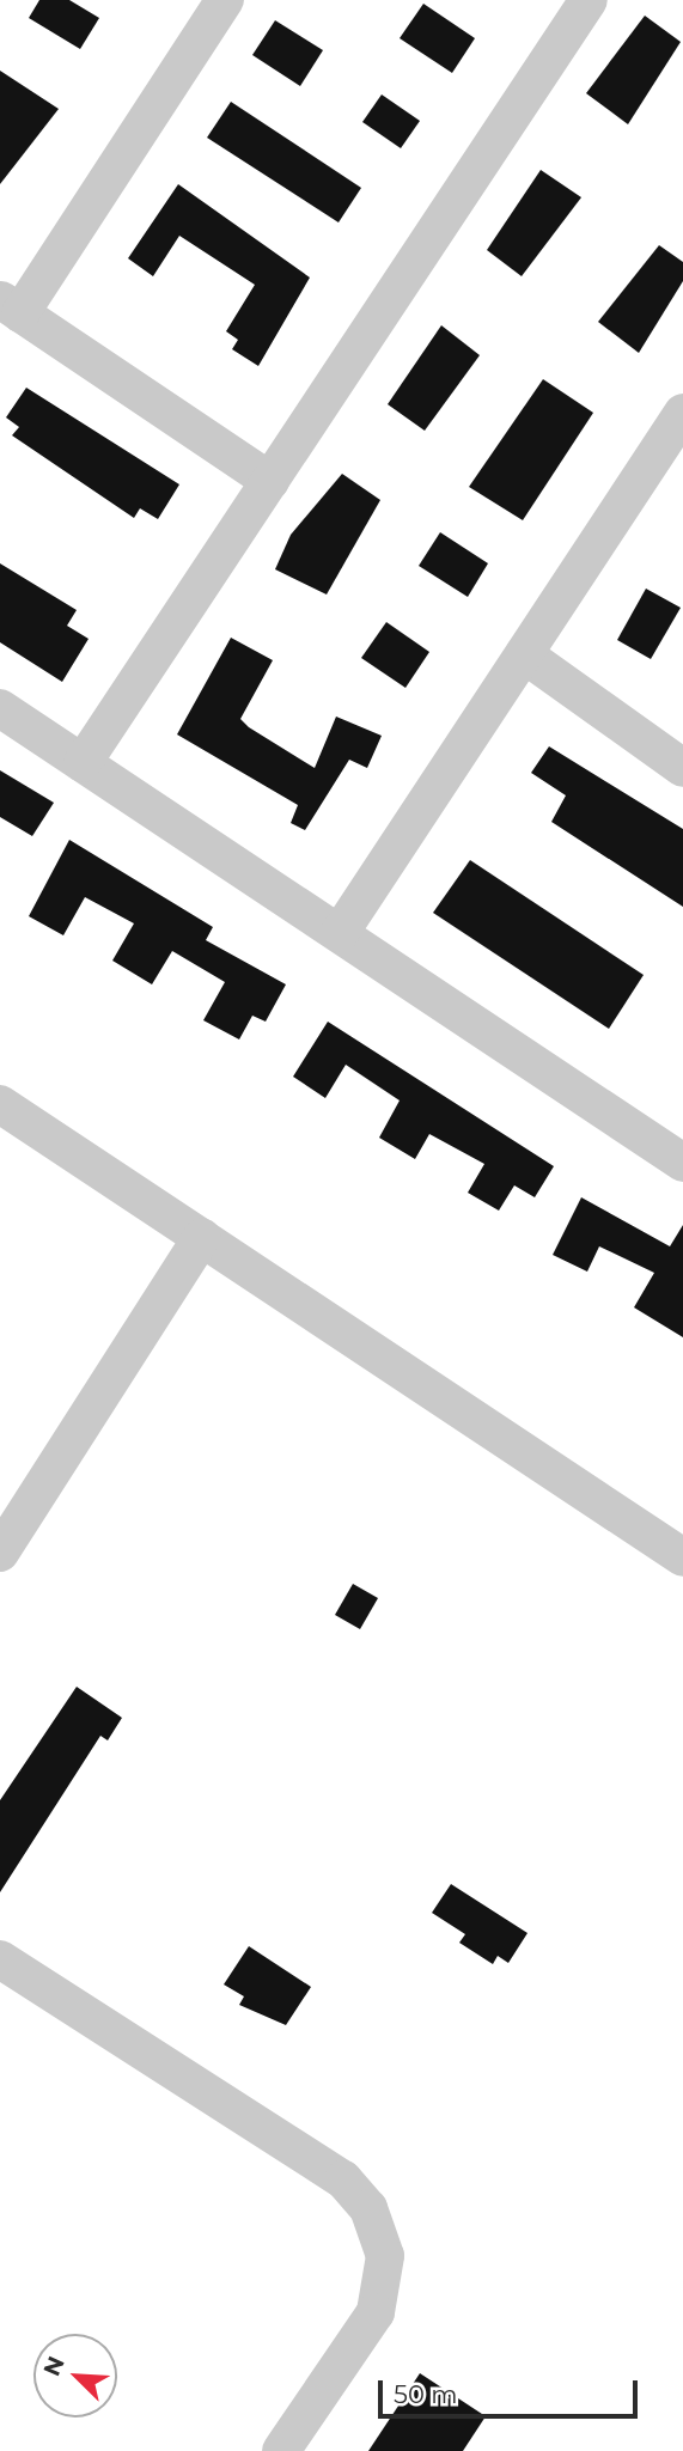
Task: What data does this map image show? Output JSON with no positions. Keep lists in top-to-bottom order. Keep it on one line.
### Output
{"scale_bar":"50 m","north":"top left"}
